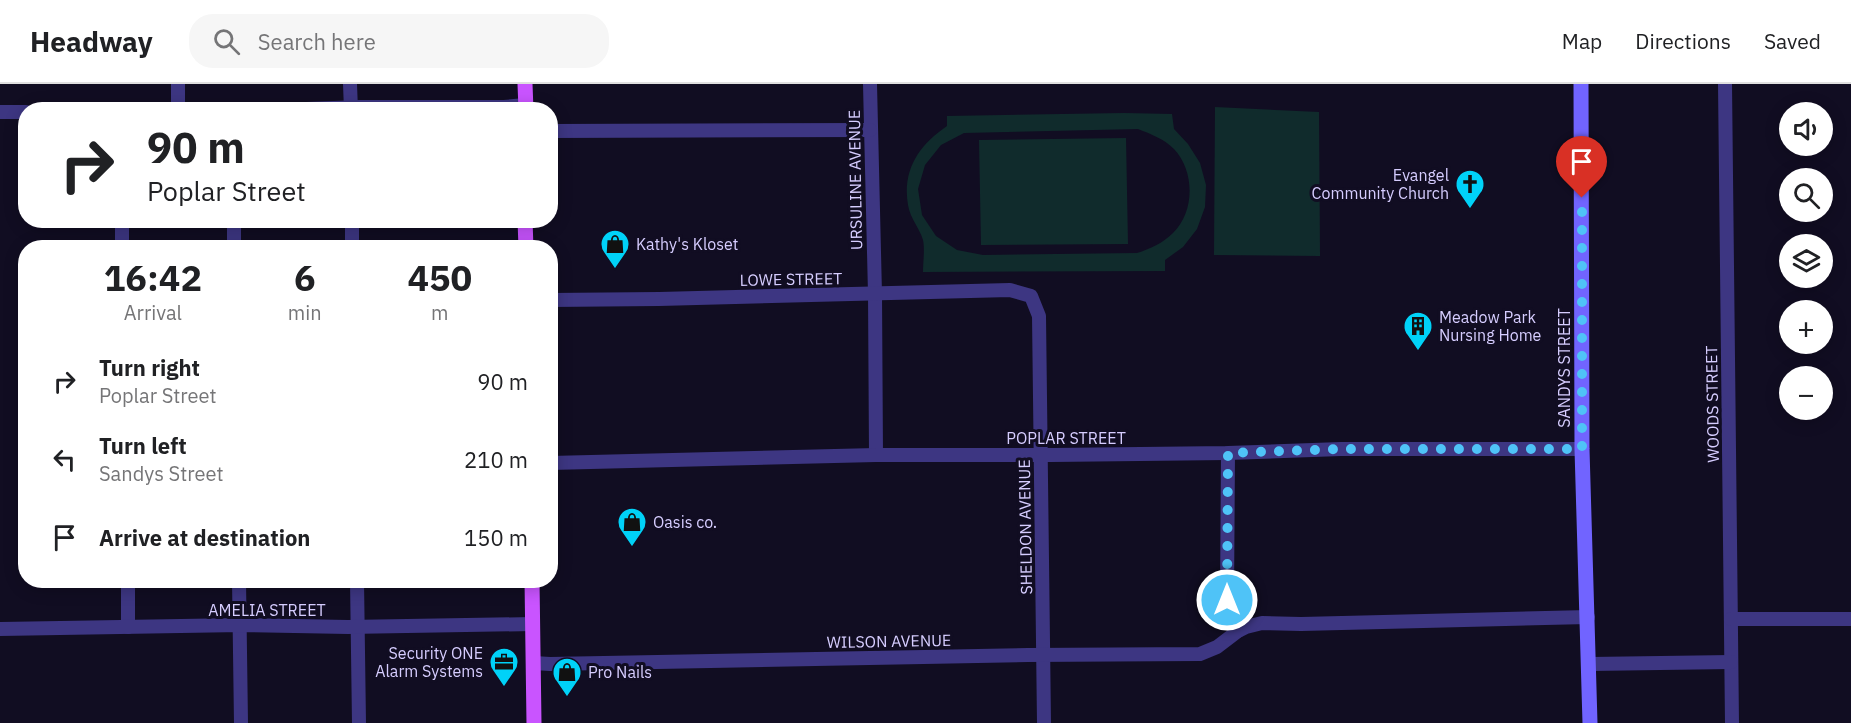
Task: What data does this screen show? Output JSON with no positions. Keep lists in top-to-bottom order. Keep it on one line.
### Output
{"streets":{"street":["URSULINE AVENUE","LOWE STREET","SANDYS STREET","WOODS STREET","POPLAR STREET","SHELDON AVENUE","AMELIA STREET","WILSON AVENUE"]},"crossings":[["URSULINE AVENUE","LOWE STREET"],["URSULINE AVENUE","POPLAR STREET"],["LOWE STREET","SHELDON AVENUE"],["SANDYS STREET","POPLAR STREET"],["POPLAR STREET","SHELDON AVENUE"],["SHELDON AVENUE","WILSON AVENUE"]],"places":{"church":["Evangel Community Church"],"shop":["Kathy's Kloset","Oasis co.","Pro Nails"],"building":["Meadow Park Nursing Home"],"office":["Security ONE Alarm Systems"]},"page":{"header":"Headway","search":"Search here","nav":["Map","Directions","Saved"],"map_buttons":["+","−"],"turn":["90 m","Poplar Street"],"eta":["16:42","Arrival","6","min","450","m"],"list":[{"name":"Turn right","note":"Poplar Street","value":"90 m"},{"name":"Turn left","note":"Sandys Street","value":"210 m"},{"name":"Arrive at destination","value":"150 m"}]}}
